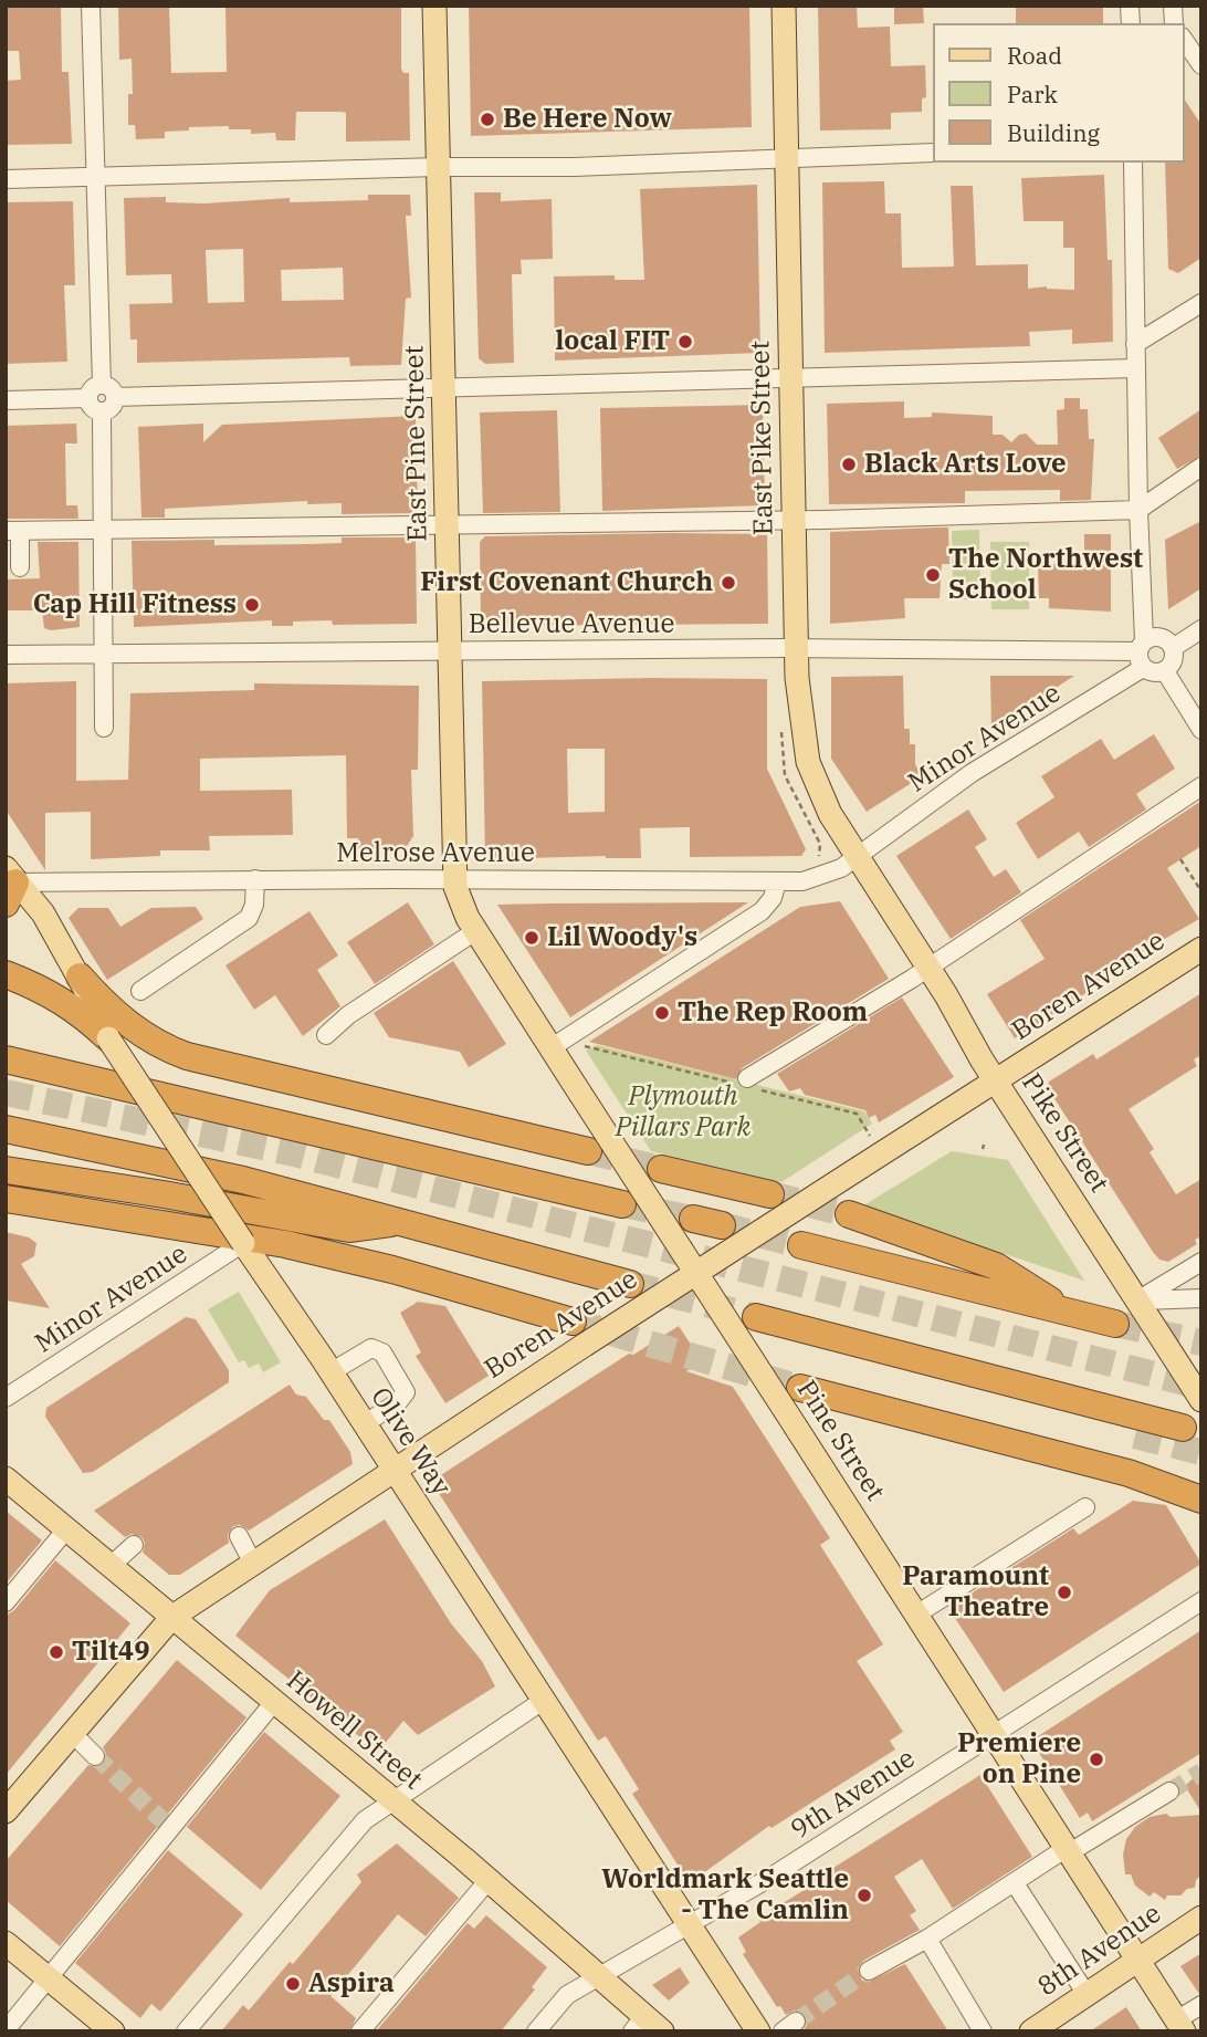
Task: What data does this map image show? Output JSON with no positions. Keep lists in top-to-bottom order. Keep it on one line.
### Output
{"streets":{"main road":["East Pike Street","East Pine Street","Boren Avenue","Pike Street","Pine Street","Olive Way","Howell Street","8th Avenue"],"street":["Bellevue Avenue","Minor Avenue","Melrose Avenue","9th Avenue"]},"crossings":[["East Pike Street","Bellevue Avenue"],["East Pike Street","Minor Avenue"],["East Pike Street","Melrose Avenue"],["East Pike Street","Pike Street"],["East Pine Street","Bellevue Avenue"],["East Pine Street","Melrose Avenue"],["East Pine Street","Pine Street"],["Bellevue Avenue","Minor Avenue"],["Minor Avenue","Melrose Avenue"],["Minor Avenue","Pike Street"],["Minor Avenue","Olive Way"],["Melrose Avenue","Pike Street"],["Melrose Avenue","Pine Street"],["Melrose Avenue","Olive Way"],["Boren Avenue","Pike Street"],["Boren Avenue","Pine Street"],["Boren Avenue","Olive Way"],["Boren Avenue","Howell Street"],["Pine Street","9th Avenue"],["Pine Street","8th Avenue"],["Olive Way","9th Avenue"],["Howell Street","9th Avenue"]],"parks":["Plymouth Pillars Park"],"places":["Be Here Now","local FIT","Black Arts Love","The Northwest School","First Covenant Church","Cap Hill Fitness","Lil Woody's","The Rep Room","Paramount Theatre","Tilt49","Premiere on Pine","Worldmark Seattle - The Camlin","Aspira"],"legend":["Road","Park","Building"]}
